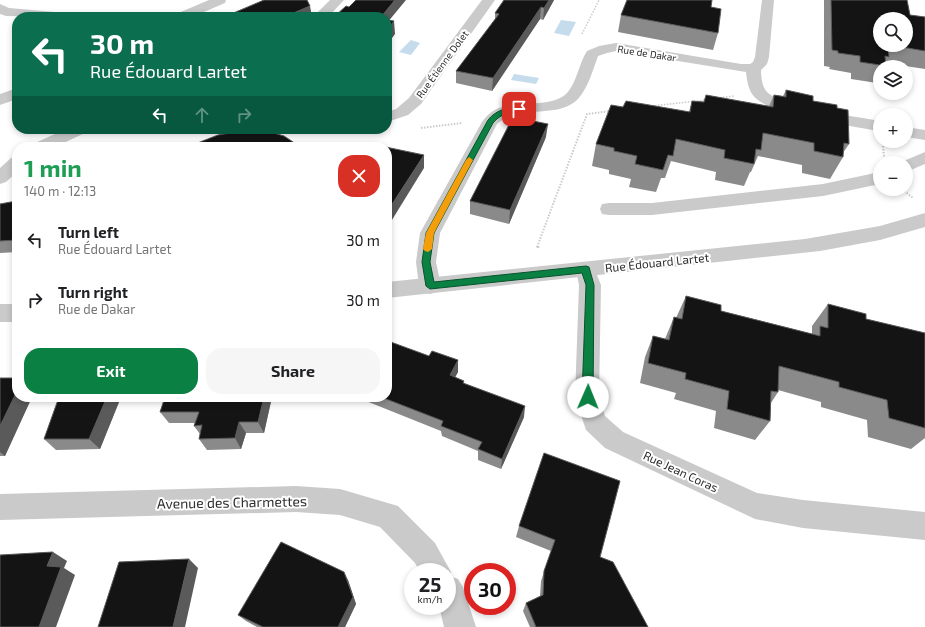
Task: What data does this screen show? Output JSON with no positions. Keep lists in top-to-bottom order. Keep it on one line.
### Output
{"streets":{"street":["Rue de Dakar","Rue Étienne Dolet","Rue Édouard Lartet","Rue Jean Coras","Avenue des Charmettes"]},"crossings":[["Rue Édouard Lartet","Rue Jean Coras"]],"page":{"map_buttons":["+","−"],"turn":["30 m","Rue Édouard Lartet"],"heading":["1 min","140 m · 12:13"],"list":[{"name":"Turn left","note":"Rue Édouard Lartet","value":"30 m"},{"name":"Turn right","note":"Rue de Dakar","value":"30 m"}],"buttons":["Exit","Share"],"speed":"25 km/h","limit":"30"}}
